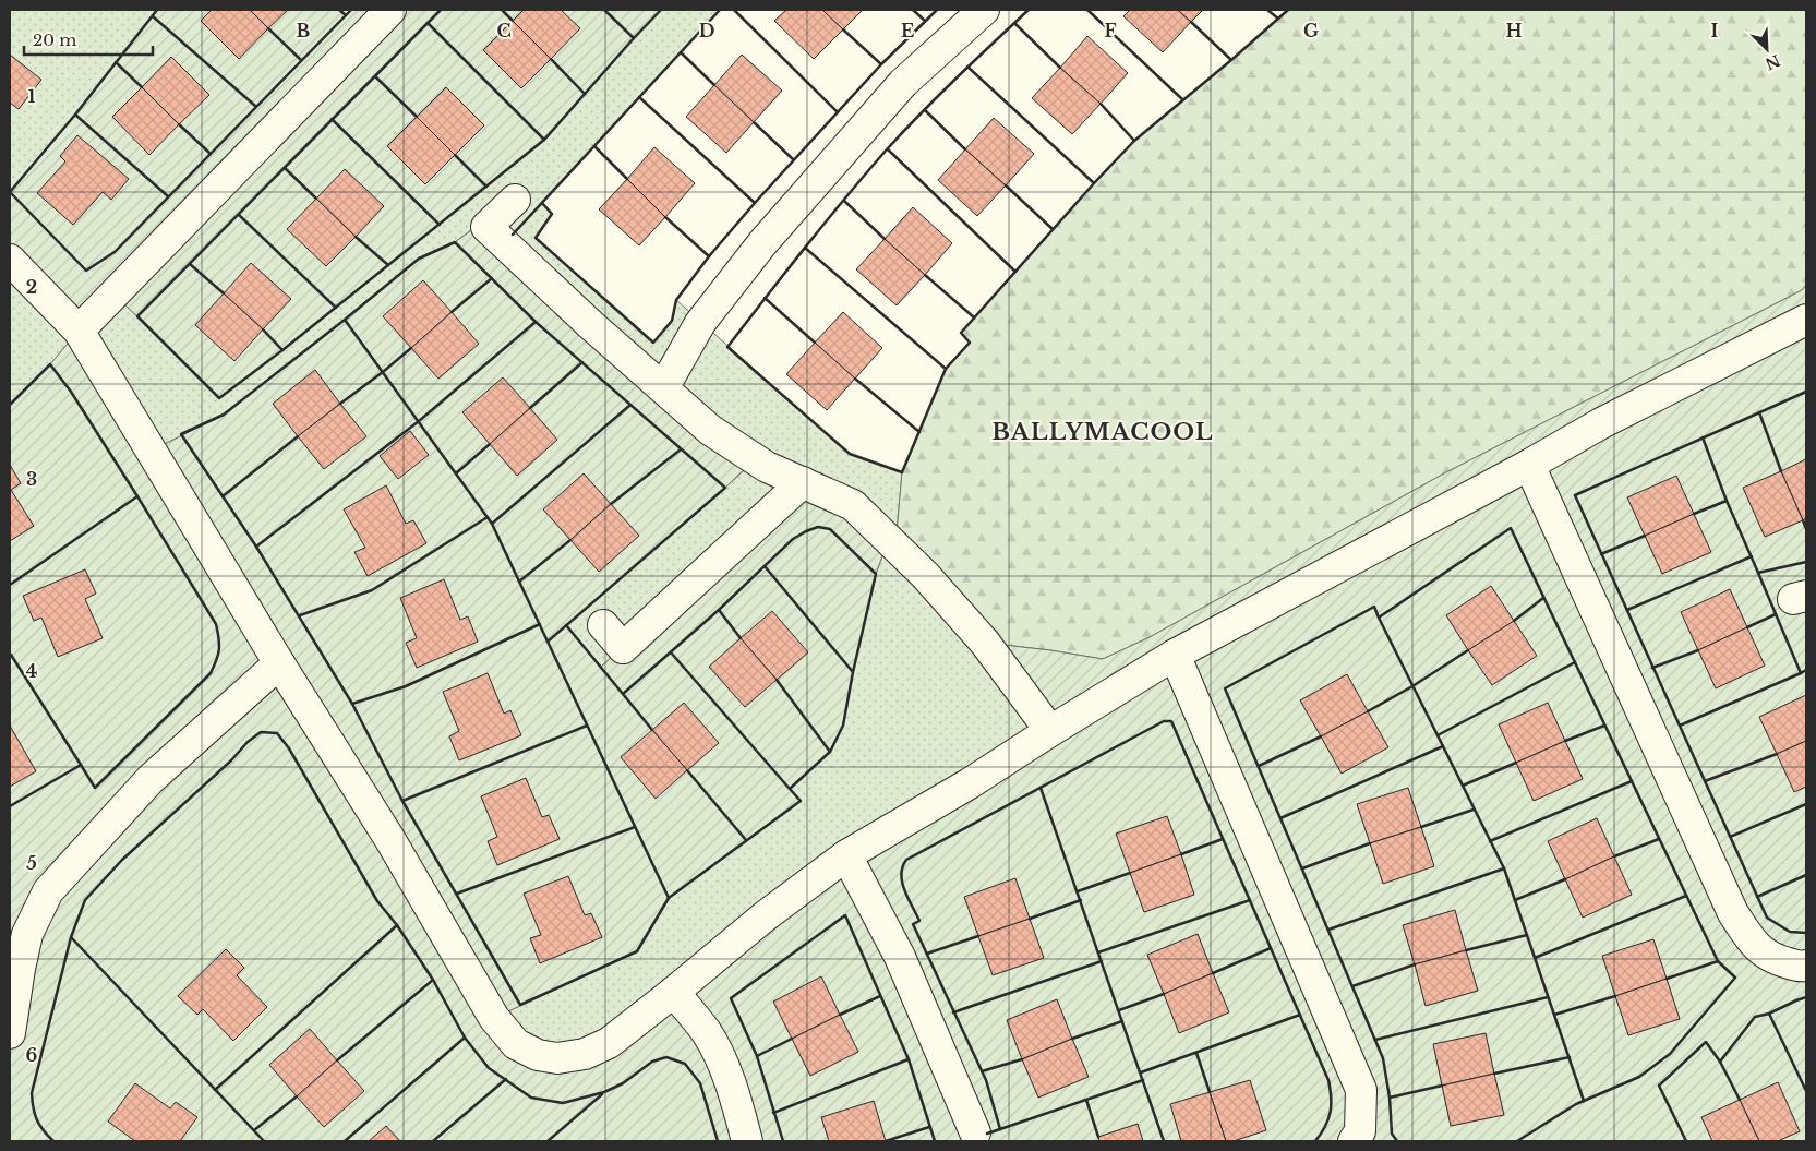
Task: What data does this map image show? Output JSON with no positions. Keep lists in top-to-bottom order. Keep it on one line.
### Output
{"districts":["BALLYMACOOL"],"scale_bar":"20 m","north":"bottom right","grid":{"columns":["B","C","D","E","F","G","H","I"],"rows":["1","2","3","4","5","6"]}}
